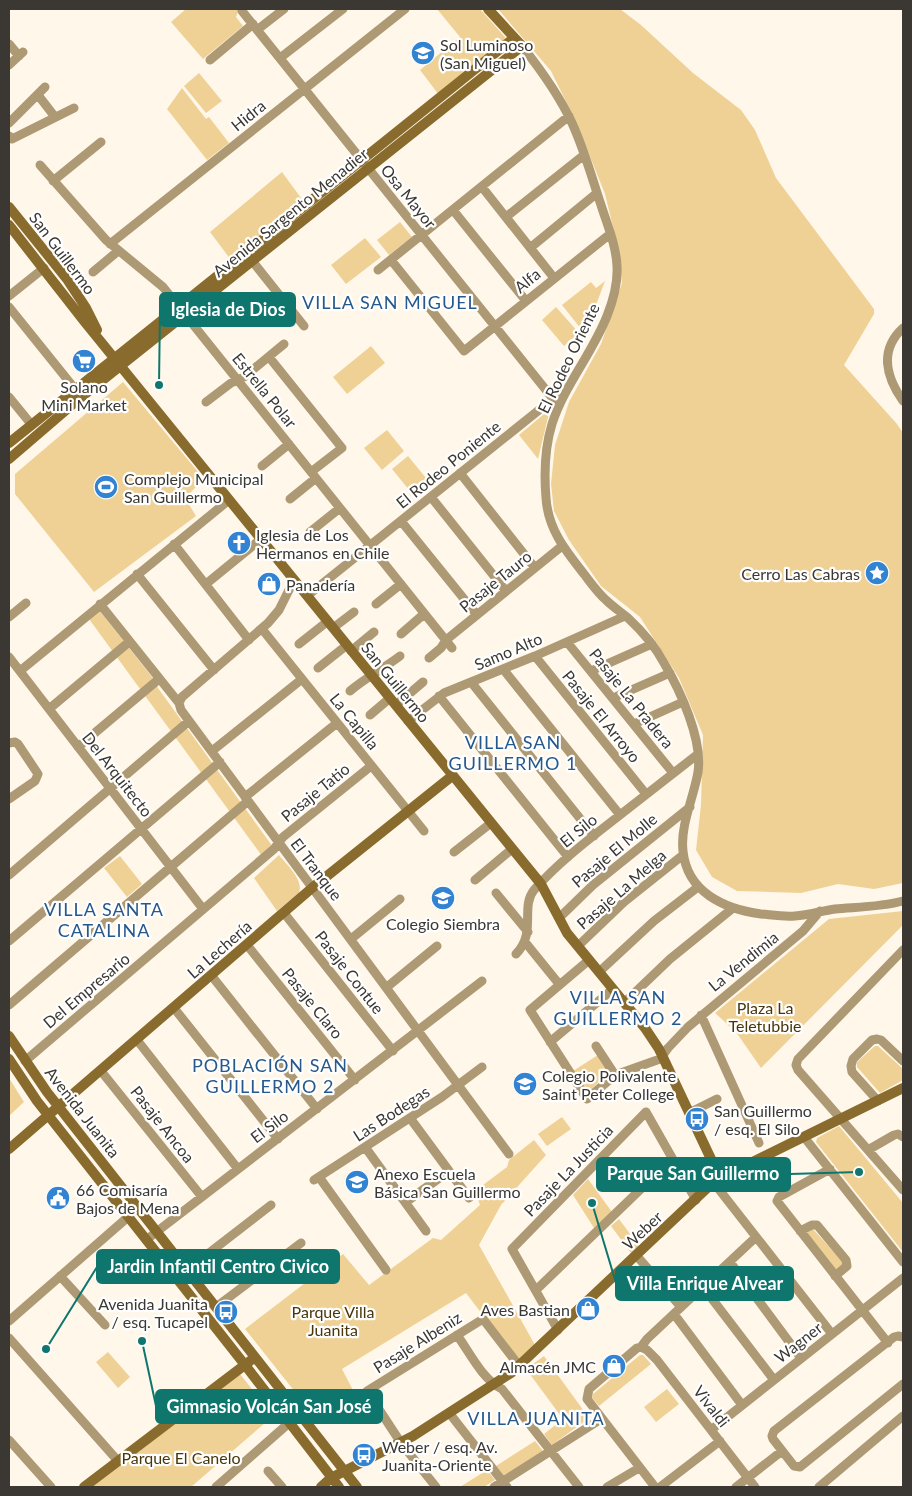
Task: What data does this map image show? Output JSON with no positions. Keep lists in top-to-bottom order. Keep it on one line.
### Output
{"streets":{"street":["Hidra","Osa Mayor","Avenida Sargento Menadier","San Guillermo","Alfa","El Rodeo Oriente","Estrella Polar","El Rodeo Poniente","Pasaje Tauro","Samo Alto","Pasaje La Pradera","Pasaje El Arroyo","La Capilla","Del Arquitecto","Pasaje Tatio","El Silo","Pasaje El Molle","El Tranque","Pasaje La Melga","La Lechería","La Vendimia","Pasaje Contue","Del Empresario","Pasaje Claro","Avenida Juanita","Las Bodegas","Pasaje Ancoa","Pasaje La Justicia","Weber","Pasaje Albeniz","Wagner","Vivaldi"]},"crossings":[["Hidra","Osa Mayor"],["Hidra","Estrella Polar"],["Osa Mayor","Avenida Sargento Menadier"],["Osa Mayor","Alfa"],["Osa Mayor","El Rodeo Oriente"],["Osa Mayor","El Rodeo Poniente"],["Avenida Sargento Menadier","San Guillermo"],["Avenida Sargento Menadier","El Rodeo Oriente"],["Avenida Sargento Menadier","Estrella Polar"],["San Guillermo","El Rodeo Poniente"],["San Guillermo","Samo Alto"],["San Guillermo","El Silo"],["San Guillermo","Pasaje El Molle"],["San Guillermo","Pasaje La Melga"],["San Guillermo","La Lechería"],["San Guillermo","La Vendimia"],["San Guillermo","Weber"],["Alfa","El Rodeo Oriente"],["El Rodeo Oriente","El Rodeo Poniente"],["El Rodeo Oriente","Pasaje Tauro"],["El Rodeo Oriente","Samo Alto"],["El Rodeo Oriente","El Silo"],["El Rodeo Oriente","Pasaje El Molle"],["El Rodeo Oriente","Pasaje La Melga"],["El Rodeo Oriente","La Vendimia"],["Estrella Polar","El Rodeo Poniente"],["Estrella Polar","Pasaje Tauro"],["Samo Alto","Pasaje La Pradera"],["Samo Alto","Pasaje El Arroyo"],["Pasaje La Pradera","El Silo"],["Pasaje El Arroyo","El Silo"],["La Capilla","Pasaje Tatio"],["La Capilla","La Lechería"],["Del Arquitecto","Del Empresario"],["Pasaje Tatio","El Tranque"],["Pasaje Tatio","Del Empresario"],["El Silo","El Tranque"],["El Silo","Pasaje Contue"],["El Silo","Pasaje Claro"],["El Silo","Avenida Juanita"],["El Silo","Pasaje Ancoa"],["El Tranque","La Lechería"],["El Tranque","Del Empresario"],["El Tranque","Las Bodegas"],["La Lechería","Pasaje Contue"],["La Lechería","Pasaje Claro"],["La Lechería","Avenida Juanita"],["La Lechería","Pasaje Ancoa"],["Del Empresario","Avenida Juanita"],["Avenida Juanita","Weber"],["Weber","Pasaje Albeniz"],["Wagner","Vivaldi"]],"districts":["VILLA SAN MIGUEL","VILLA SAN GUILLERMO 1","VILLA SANTA CATALINA","VILLA SAN GUILLERMO 2","POBLACIÓN SAN GUILLERMO 2","VILLA JUANITA"],"parks":["Plaza La Teletubbie","Parque Villa Juanita","Parque El Canelo"],"places":{"school or university":["Sol Luminoso (San Miguel)","Colegio Siembra","Colegio Polivalente Saint Peter College","Anexo Escuela Básica San Guillermo"],"supermarket":["Solano Mini Market"],"other":["Iglesia de Dios","Parque San Guillermo","Villa Enrique Alvear","Gimnasio Volcán San José","Jardin Infantil Centro Civico"],"sports":["Complejo Municipal San Guillermo"],"church":["Iglesia de Los Hermanos en Chile"],"place":["Cerro Las Cabras"],"shop":["Panadería","Aves Bastian","Almacén JMC"],"bus stop":["San Guillermo / esq. El Silo","Avenida Juanita / esq. Tucapel","Weber / esq. Av. Juanita-Oriente"],"public building":["66 Comisaría Bajos de Mena"]}}
